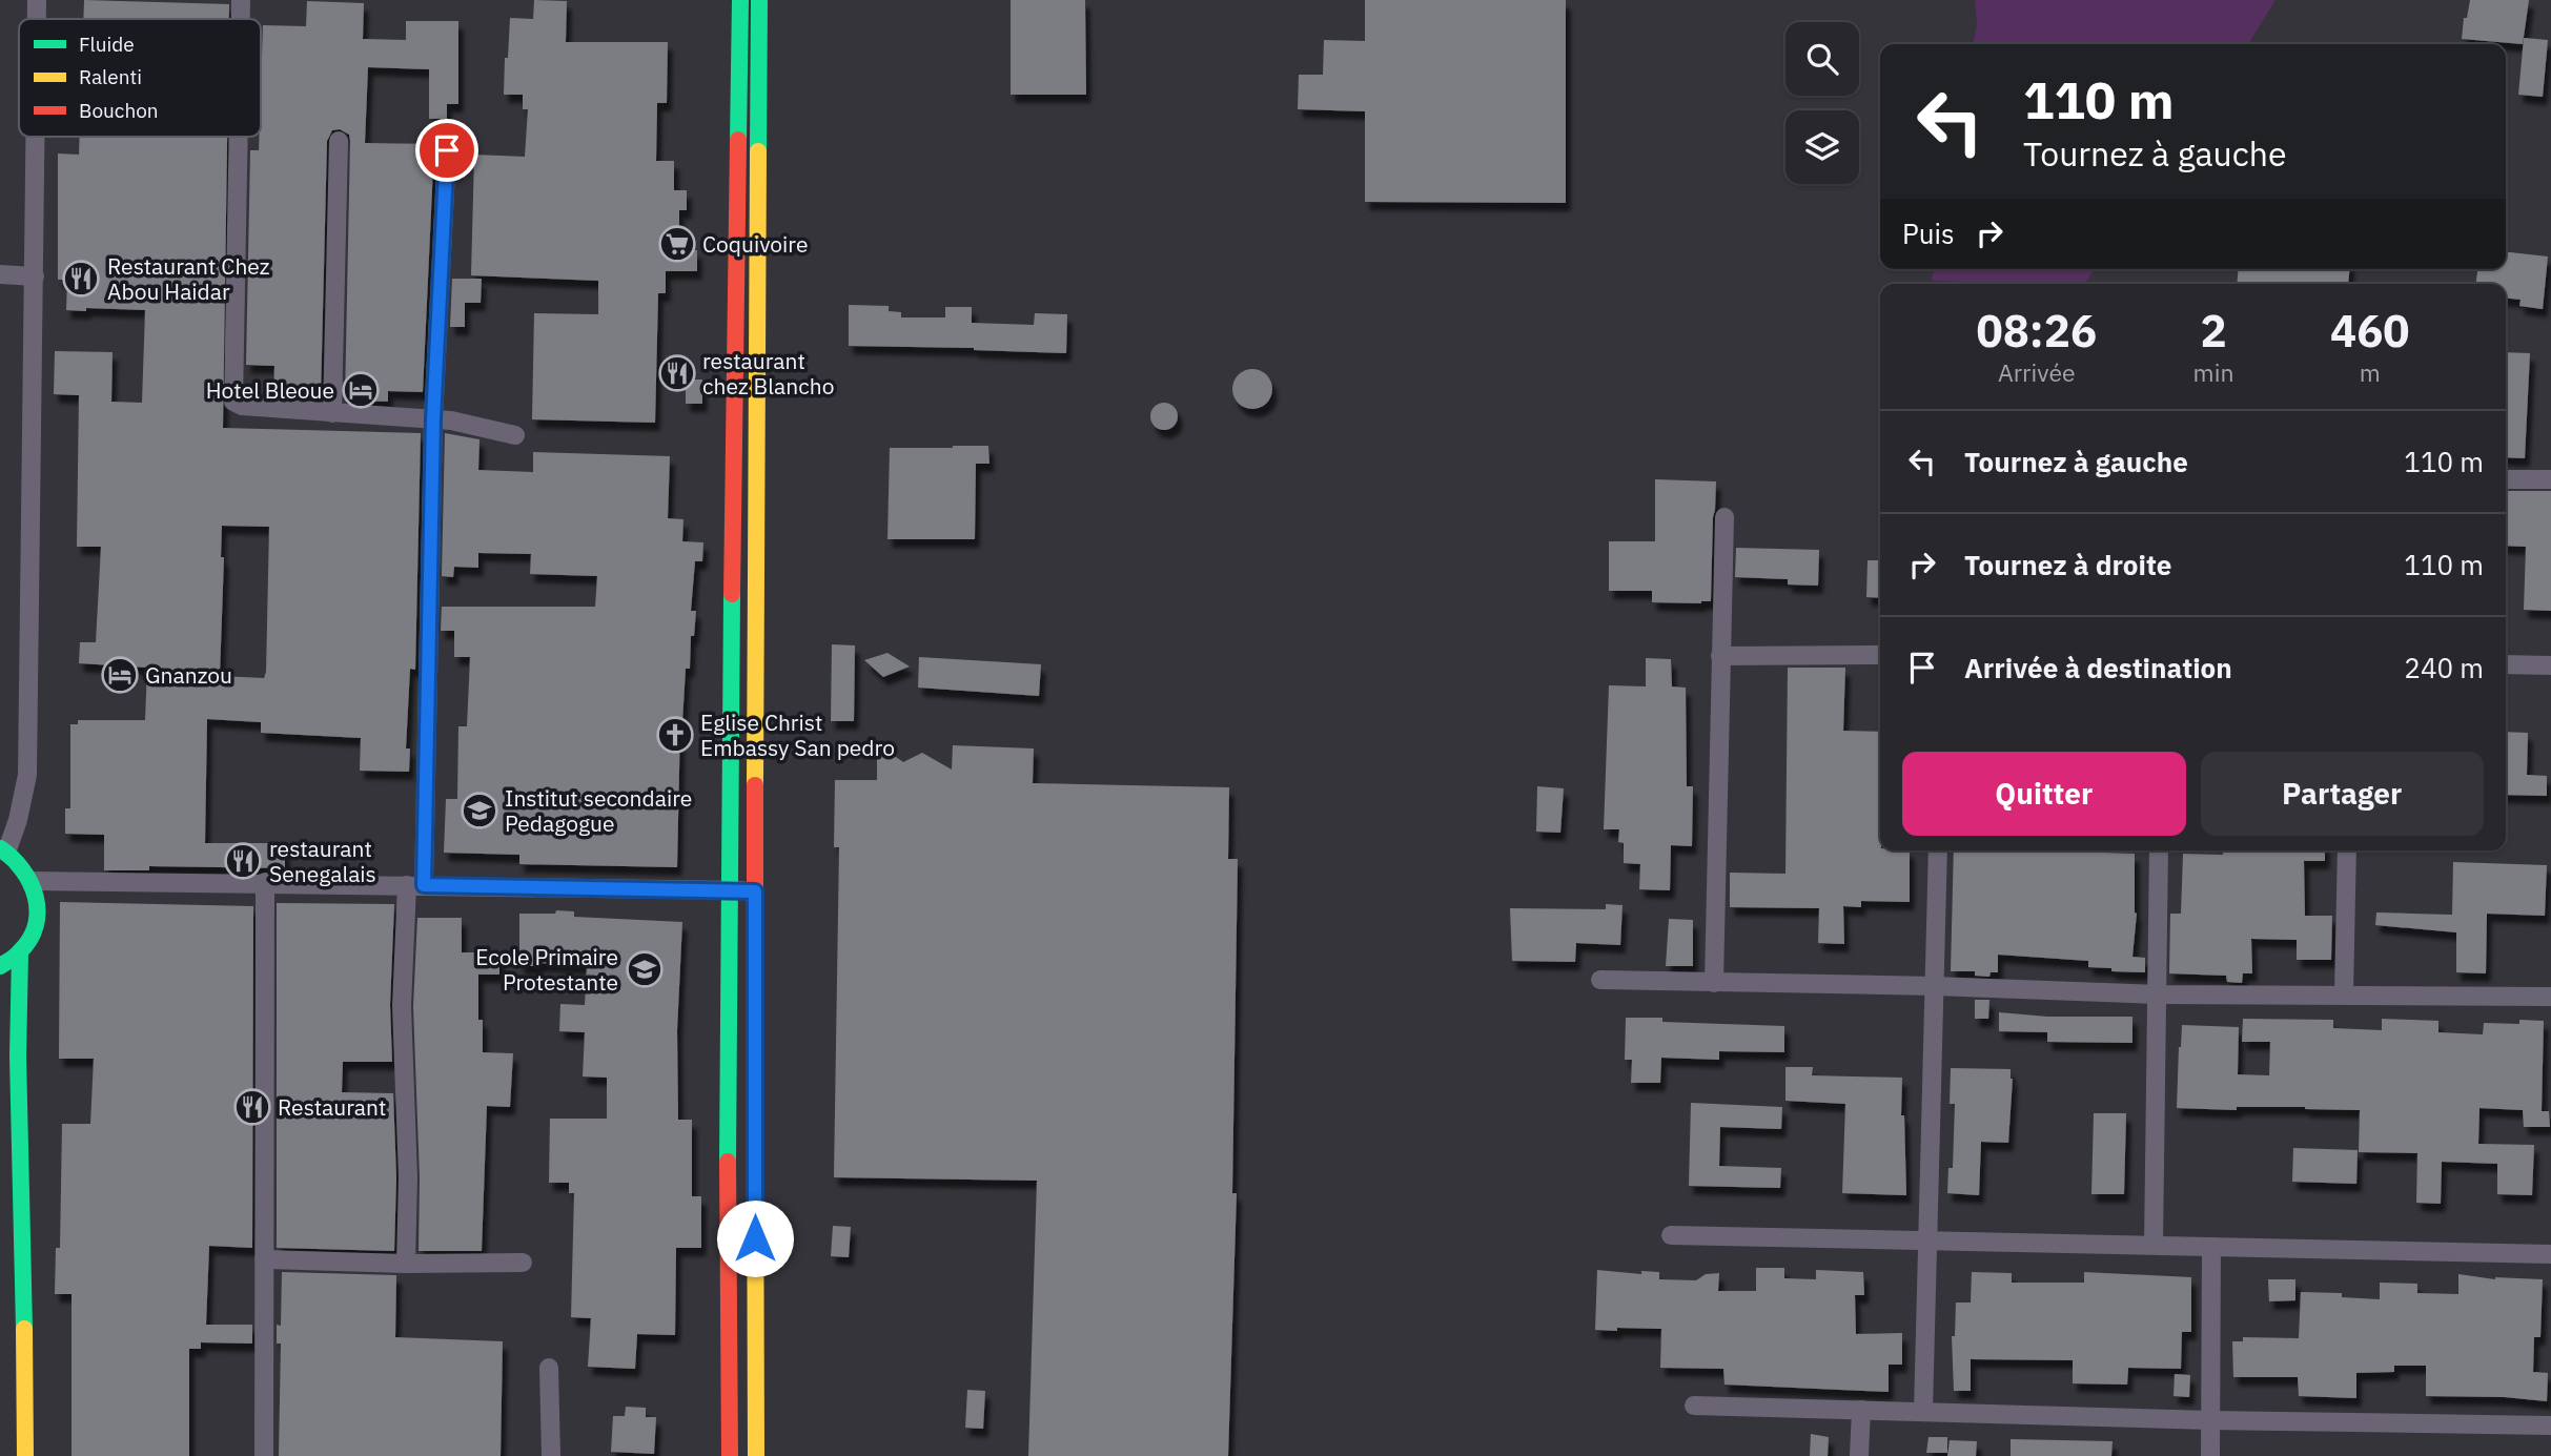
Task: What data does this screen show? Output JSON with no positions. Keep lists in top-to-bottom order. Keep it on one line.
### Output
{"places":{"supermarket":["Coquivoire"],"restaurant":["Restaurant Chez Abou Haidar","restaurant chez Blancho","restaurant Senegalais","Restaurant"],"hotel":["Hotel Bleoue","Gnanzou"],"church":["Eglise Christ Embassy San pedro"],"school or university":["Institut secondaire Pedagogue","Ecole Primaire Protestante"]},"legend":["Fluide","Ralenti","Bouchon"],"page":{"turn":["110 m","Tournez à gauche"],"then":"Puis","eta":["08:26","Arrivée","2","min","460","m"],"list":[{"name":"Tournez à gauche","value":"110 m"},{"name":"Tournez à droite","value":"110 m"},{"name":"Arrivée à destination","value":"240 m"}],"buttons":["Quitter","Partager"]}}
